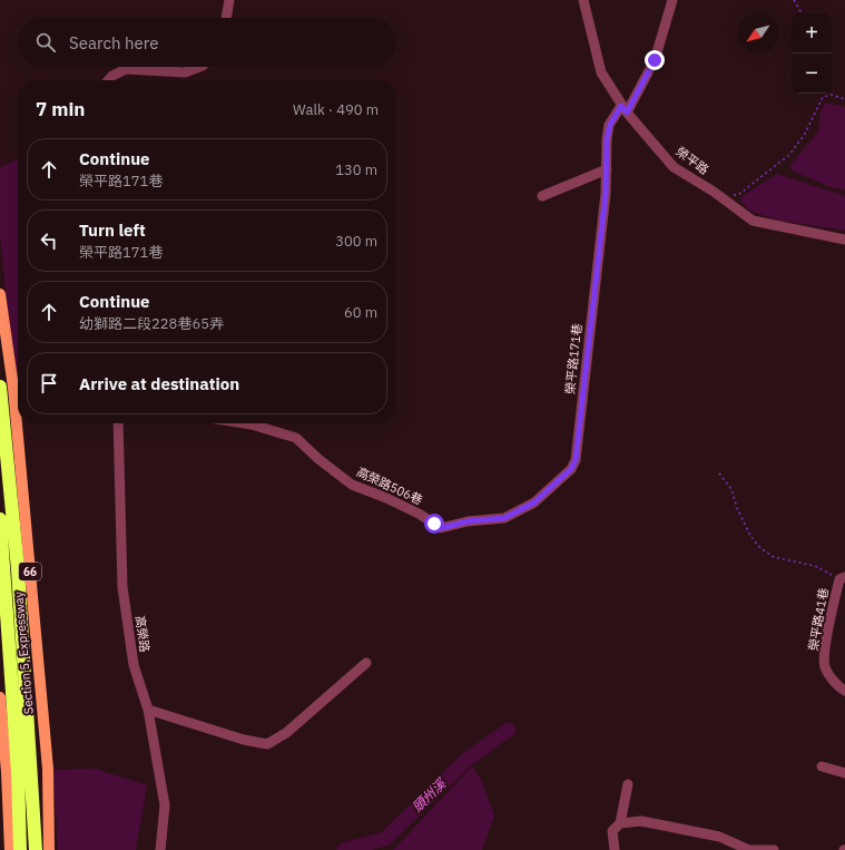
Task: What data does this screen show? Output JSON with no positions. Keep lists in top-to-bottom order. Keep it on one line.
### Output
{"streets":{"highway":["66"],"main road":["Section 5, Expressway"],"street":["榮平路","榮平路171巷","高榮路506巷","榮平路41巷","高榮路"]},"crossings":[["榮平路","榮平路171巷"],["榮平路171巷","高榮路506巷"],["66","Section 5, Expressway"]],"water":["頭州溪"],"north":"bottom left","page":{"map_buttons":["+","−"],"search":"Search here","heading":["7 min","Walk · 490 m"],"list":[["Continue","榮平路171巷","130 m"],["Turn left","榮平路171巷","300 m"],["Continue","幼獅路二段228巷65弄","60 m"],"Arrive at destination"]}}
